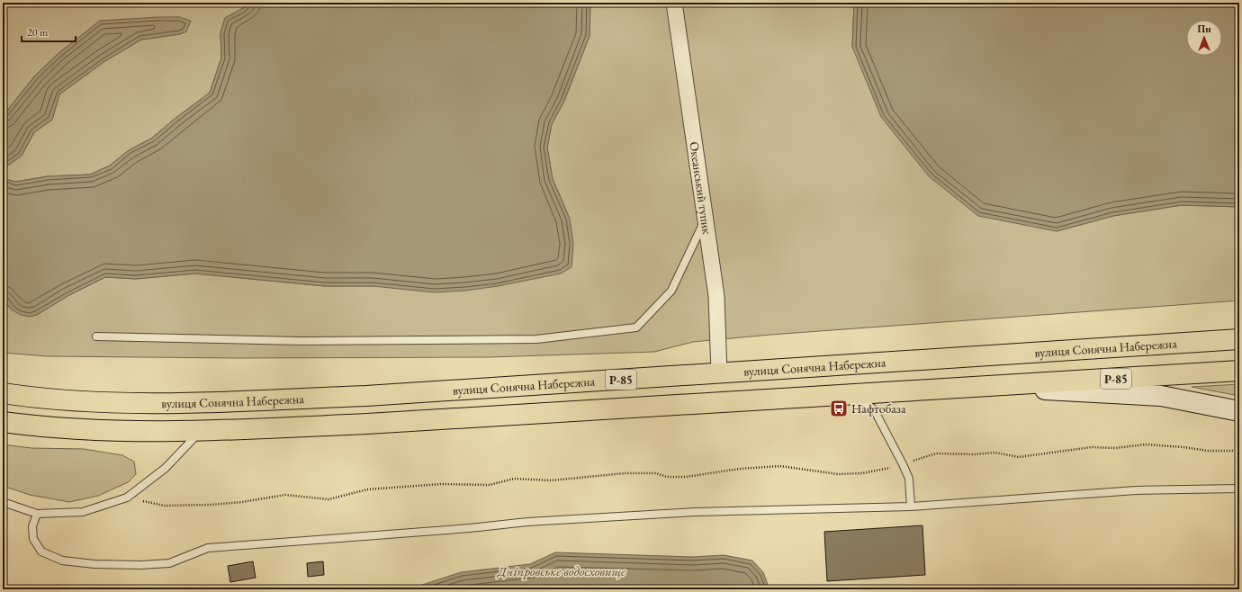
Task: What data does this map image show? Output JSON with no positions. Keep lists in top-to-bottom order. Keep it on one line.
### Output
{"streets":{"main road":["вулиця Сонячна Набережна","Р-85"],"street":["Океанський тупик"]},"crossings":[["Океанський тупик","вулиця Сонячна Набережна"]],"water":["Дніпровське водосховище"],"places":{"bus stop":["Нафтобаза"]},"scale_bar":"20 m","north":"top"}
